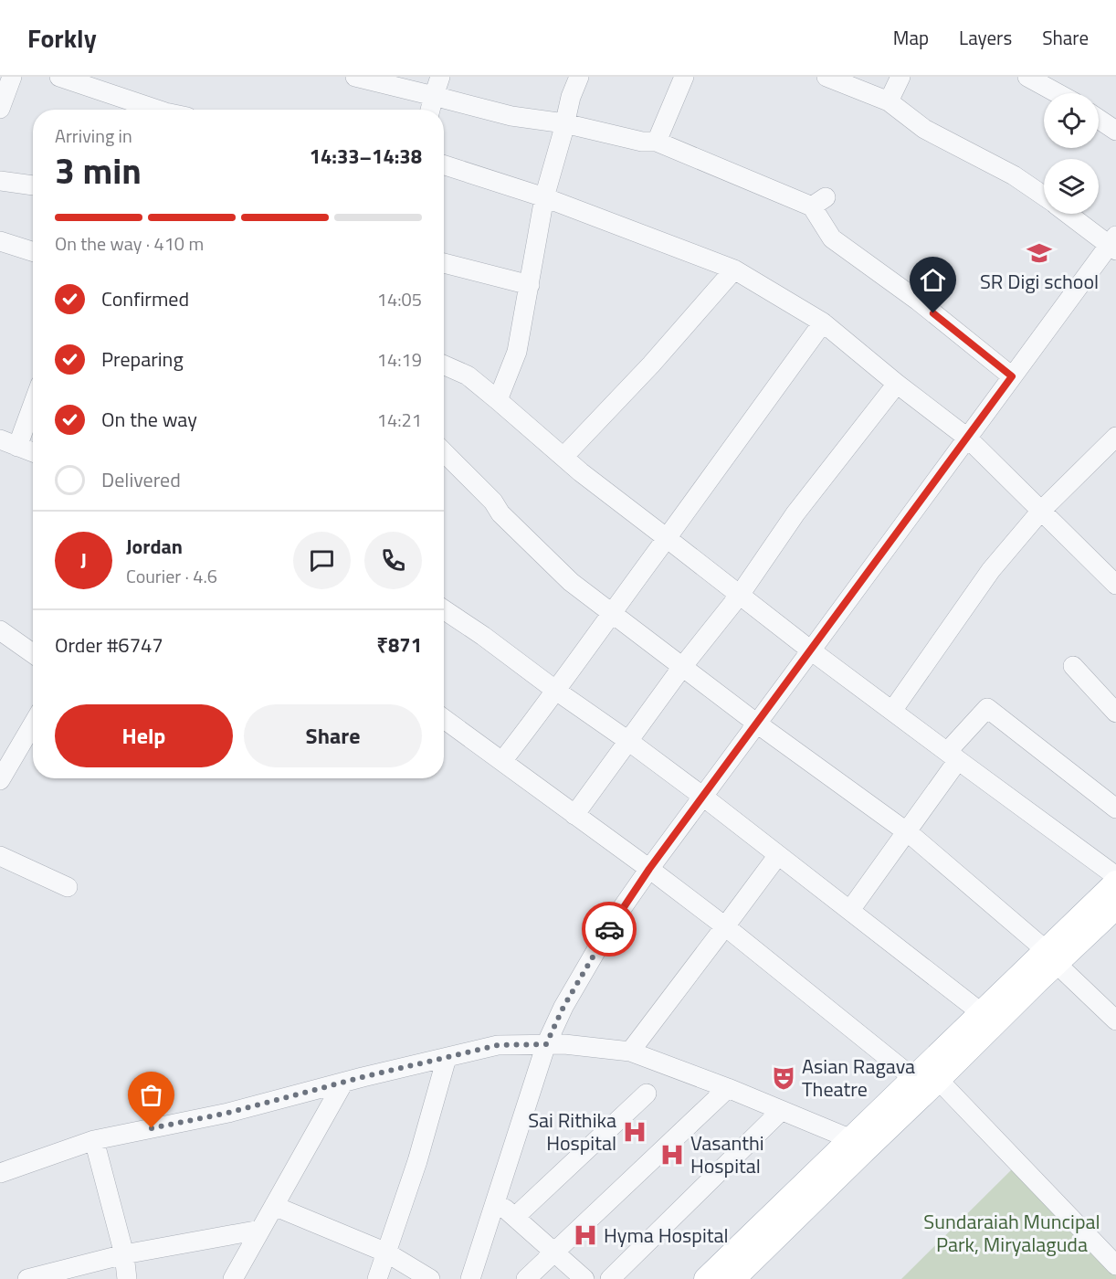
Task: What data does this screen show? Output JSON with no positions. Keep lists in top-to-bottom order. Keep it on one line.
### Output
{"parks":["Sundaraiah Muncipal Park, Miryalaguda"],"places":{"school or university":["SR Digi school"],"theatre":["Asian Ragava Theatre"],"hospital":["Sai Rithika Hospital","Vasanthi Hospital","Hyma Hospital"]},"page":{"header":"Forkly","nav":["Map","Layers","Share"],"heading":["3 min","Arriving in","14:33–14:38"],"panel":["Jordan","Courier · 4.6","Order #6747","₹871"],"bar":"On the way · 410 m","list":[["Confirmed","14:05"],["Preparing","14:19"],["On the way","14:21"],"Delivered"],"round":"J","buttons":["Help","Share"]}}
